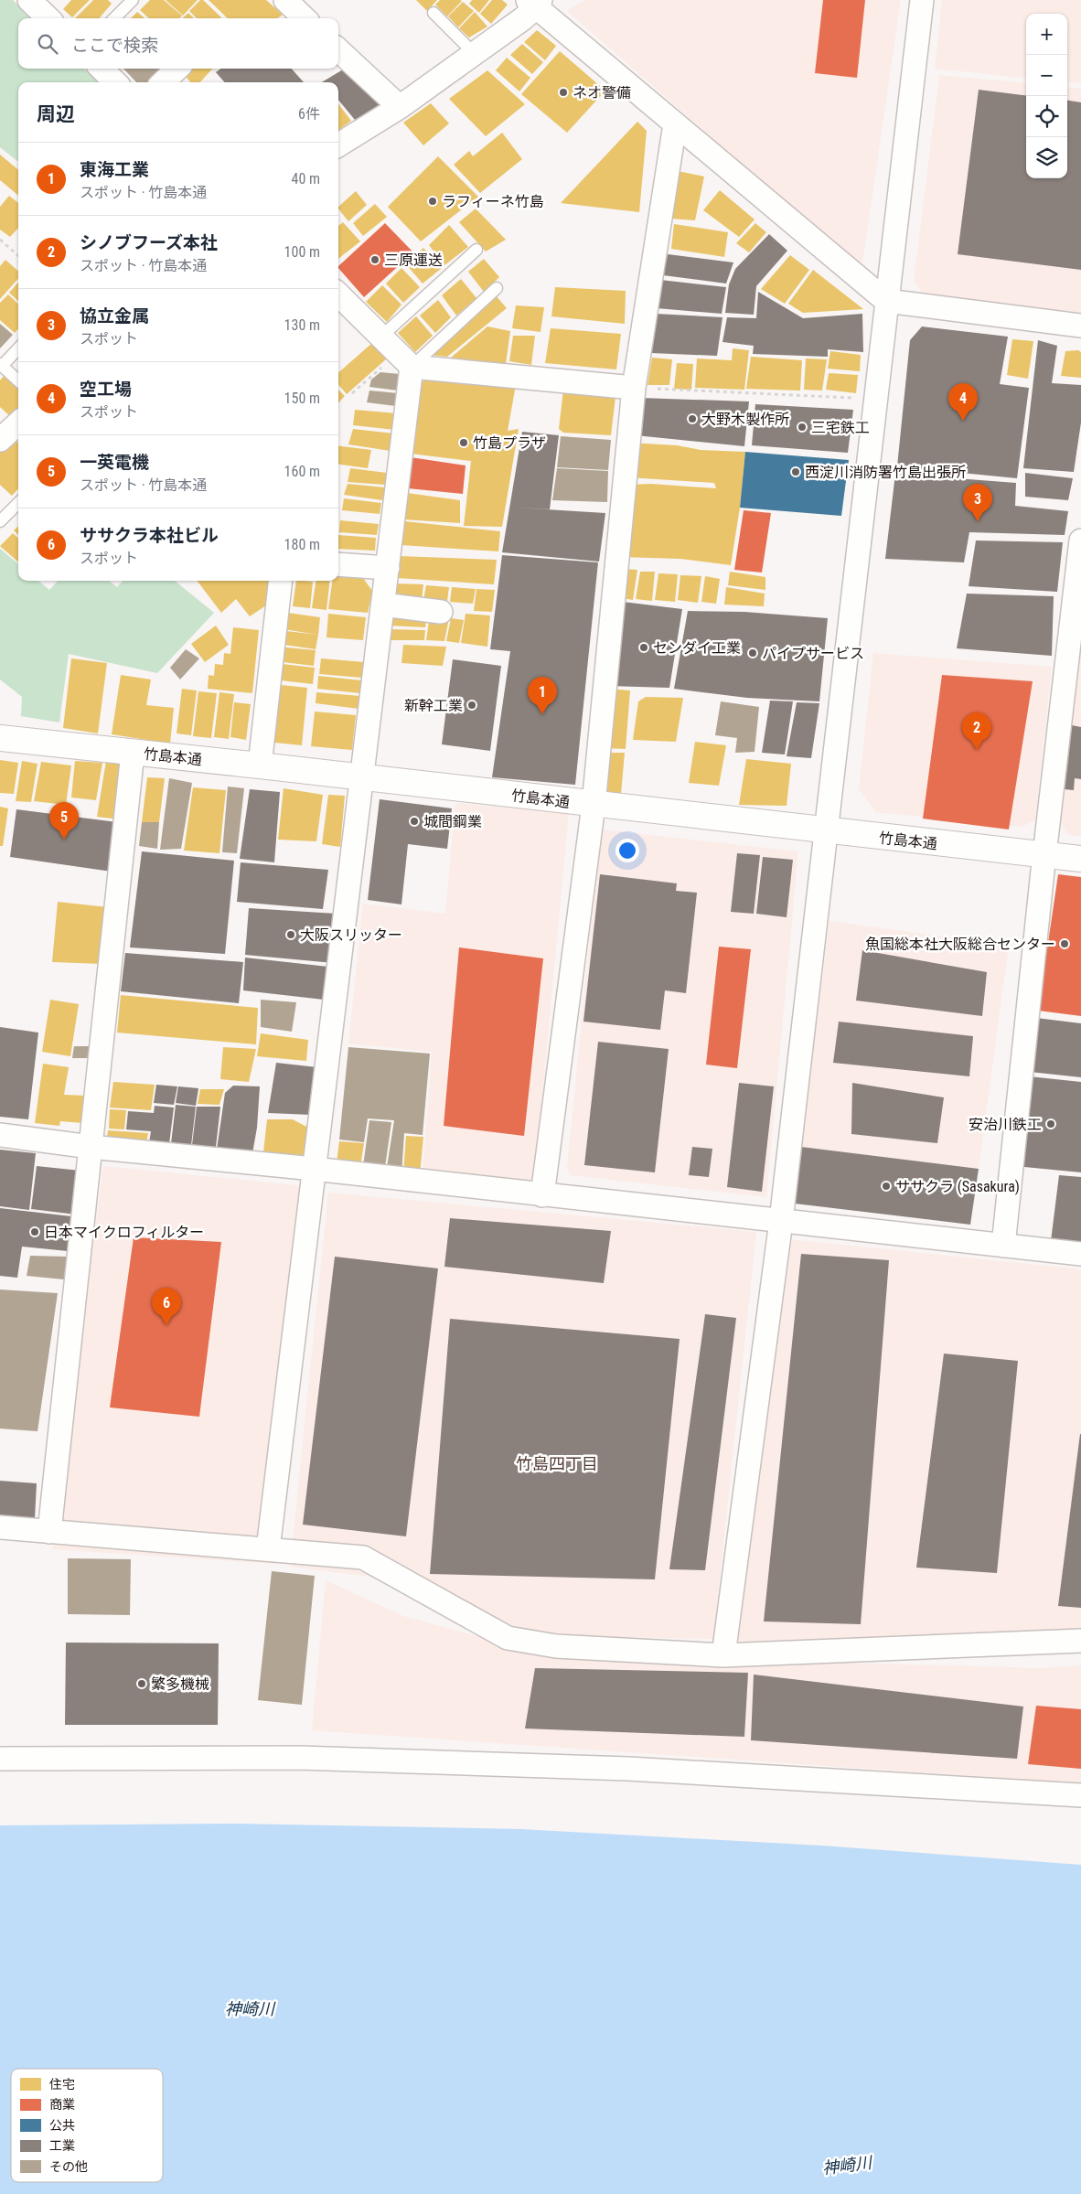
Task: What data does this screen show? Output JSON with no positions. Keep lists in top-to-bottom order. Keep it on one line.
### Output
{"streets":{"street":["竹島本通"]},"districts":["竹島四丁目"],"water":["神崎川"],"places":["ネオ警備","ラフィーネ竹島","三原運送","大野木製作所","三宅鉄工","竹島プラザ","西淀川消防署竹島出張所","センダイ工業","パイプサービス","新幹工業","城間鋼業","大阪スリッター","魚国総本社大阪総合センター","安治川鉄工","ササクラ (Sasakura)","日本マイクロフィルター","繁多機械"],"legend":["住宅","商業","公共","工業","その他"],"page":{"map_buttons":["+","−"],"search":"ここで検索","heading":["周辺","6件"],"list":[{"mark":"1","name":"東海工業","note":"スポット · 竹島本通","value":"40 m"},{"mark":"2","name":"シノブフーズ本社","note":"スポット · 竹島本通","value":"100 m"},{"mark":"3","name":"協立金属","note":"スポット","value":"130 m"},{"mark":"4","name":"空工場","note":"スポット","value":"150 m"},{"mark":"5","name":"一英電機","note":"スポット · 竹島本通","value":"160 m"},{"mark":"6","name":"ササクラ本社ビル","note":"スポット","value":"180 m"}],"pins":["4","3","1","2","5","6"]}}
